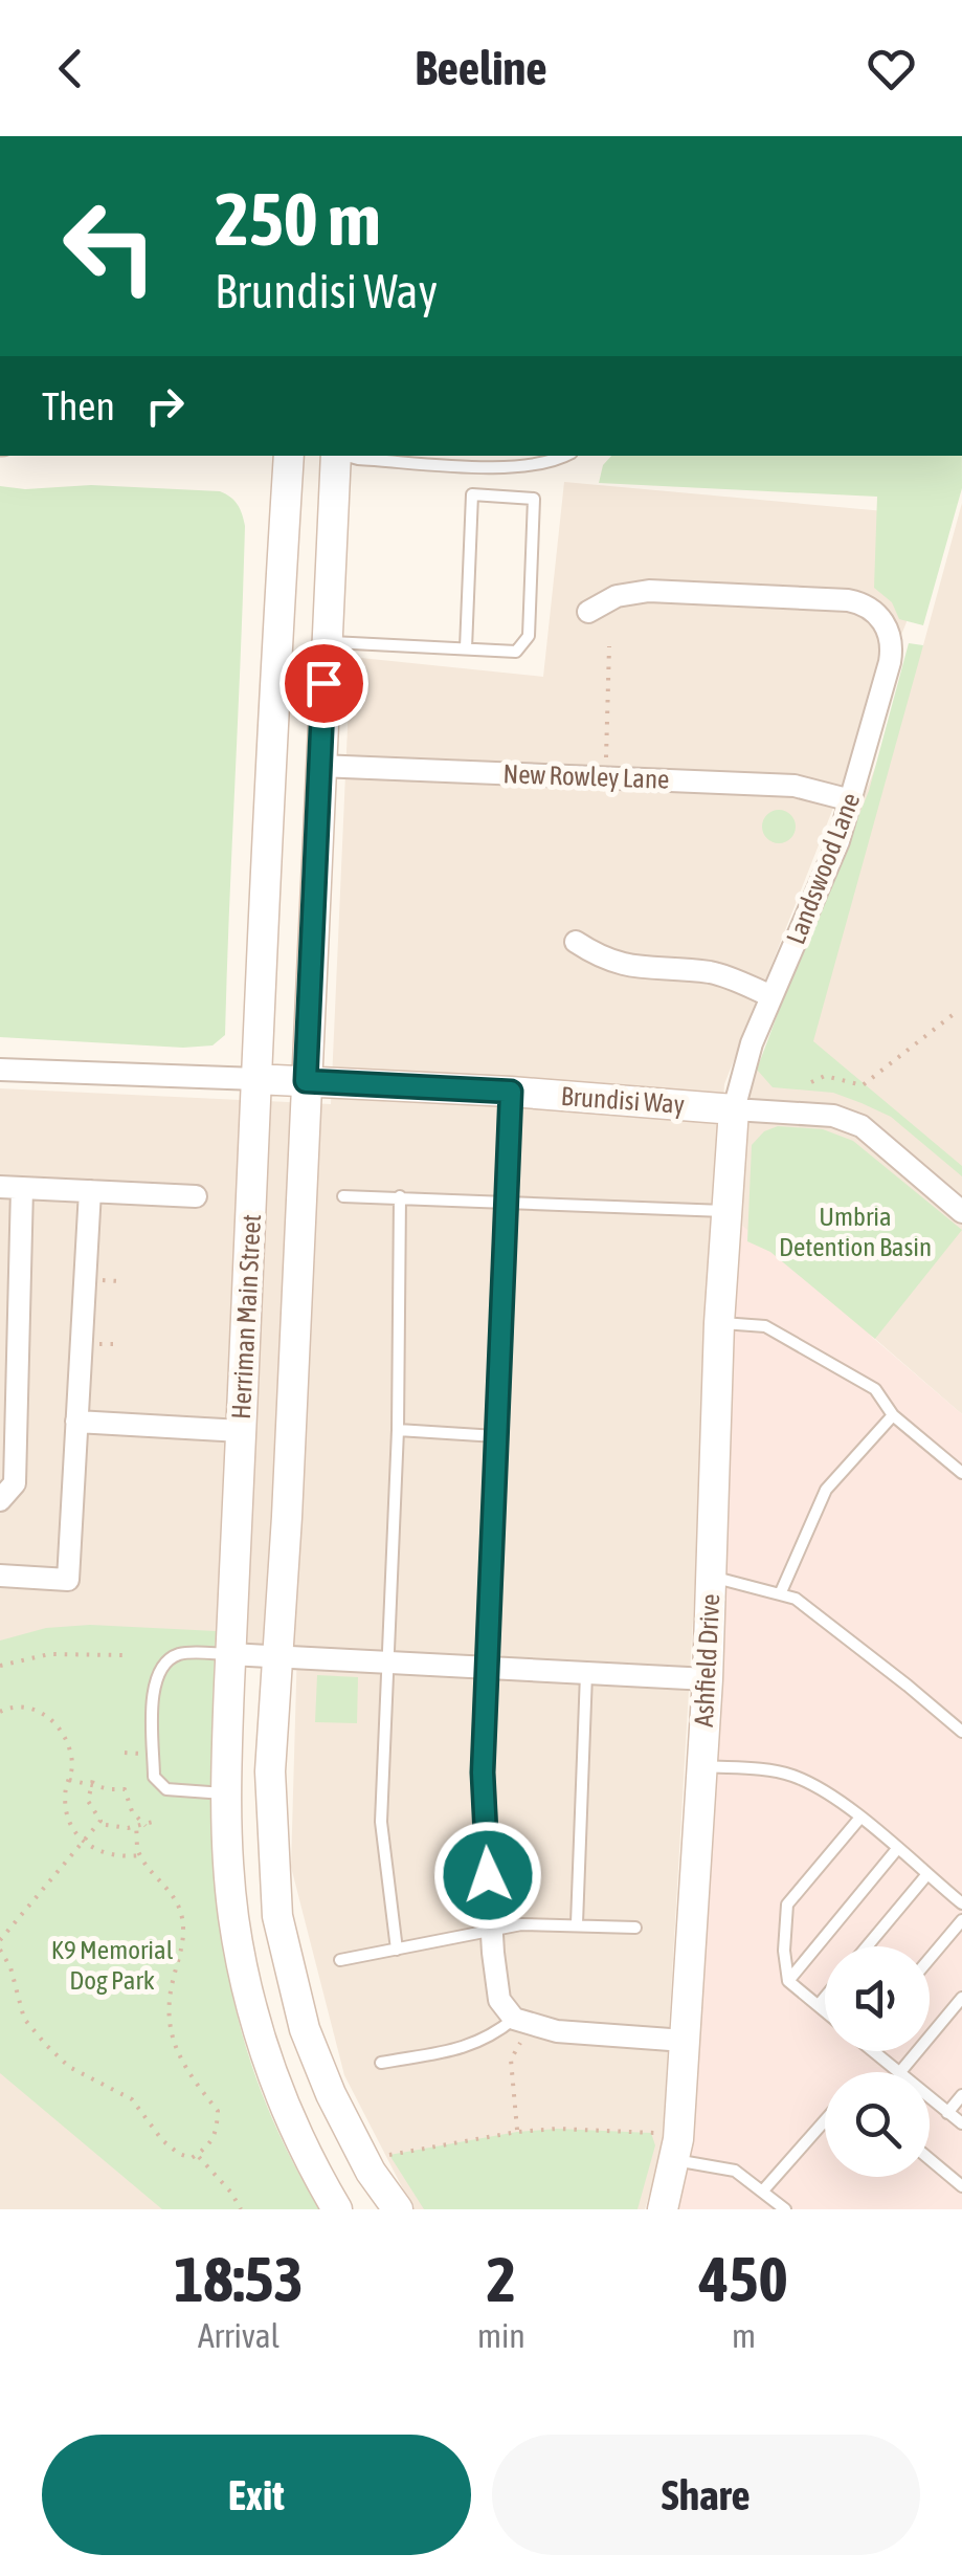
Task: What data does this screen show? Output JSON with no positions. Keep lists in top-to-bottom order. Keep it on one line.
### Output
{"streets":{"main road":["Brundisi Way","Herriman Main Street","Ashfield Drive"],"street":["New Rowley Lane","Landswood Lane"]},"crossings":[["New Rowley Lane","Landswood Lane"],["New Rowley Lane","Herriman Main Street"],["Landswood Lane","Brundisi Way"],["Landswood Lane","Ashfield Drive"],["Brundisi Way","Herriman Main Street"],["Brundisi Way","Ashfield Drive"]],"parks":["Umbria Detention Basin","K9 Memorial Dog Park"],"page":{"header":"Beeline","turn":["250 m","Brundisi Way"],"then":"Then","eta":["18:53","Arrival","2","min","450","m"],"buttons":["Exit","Share"]}}
